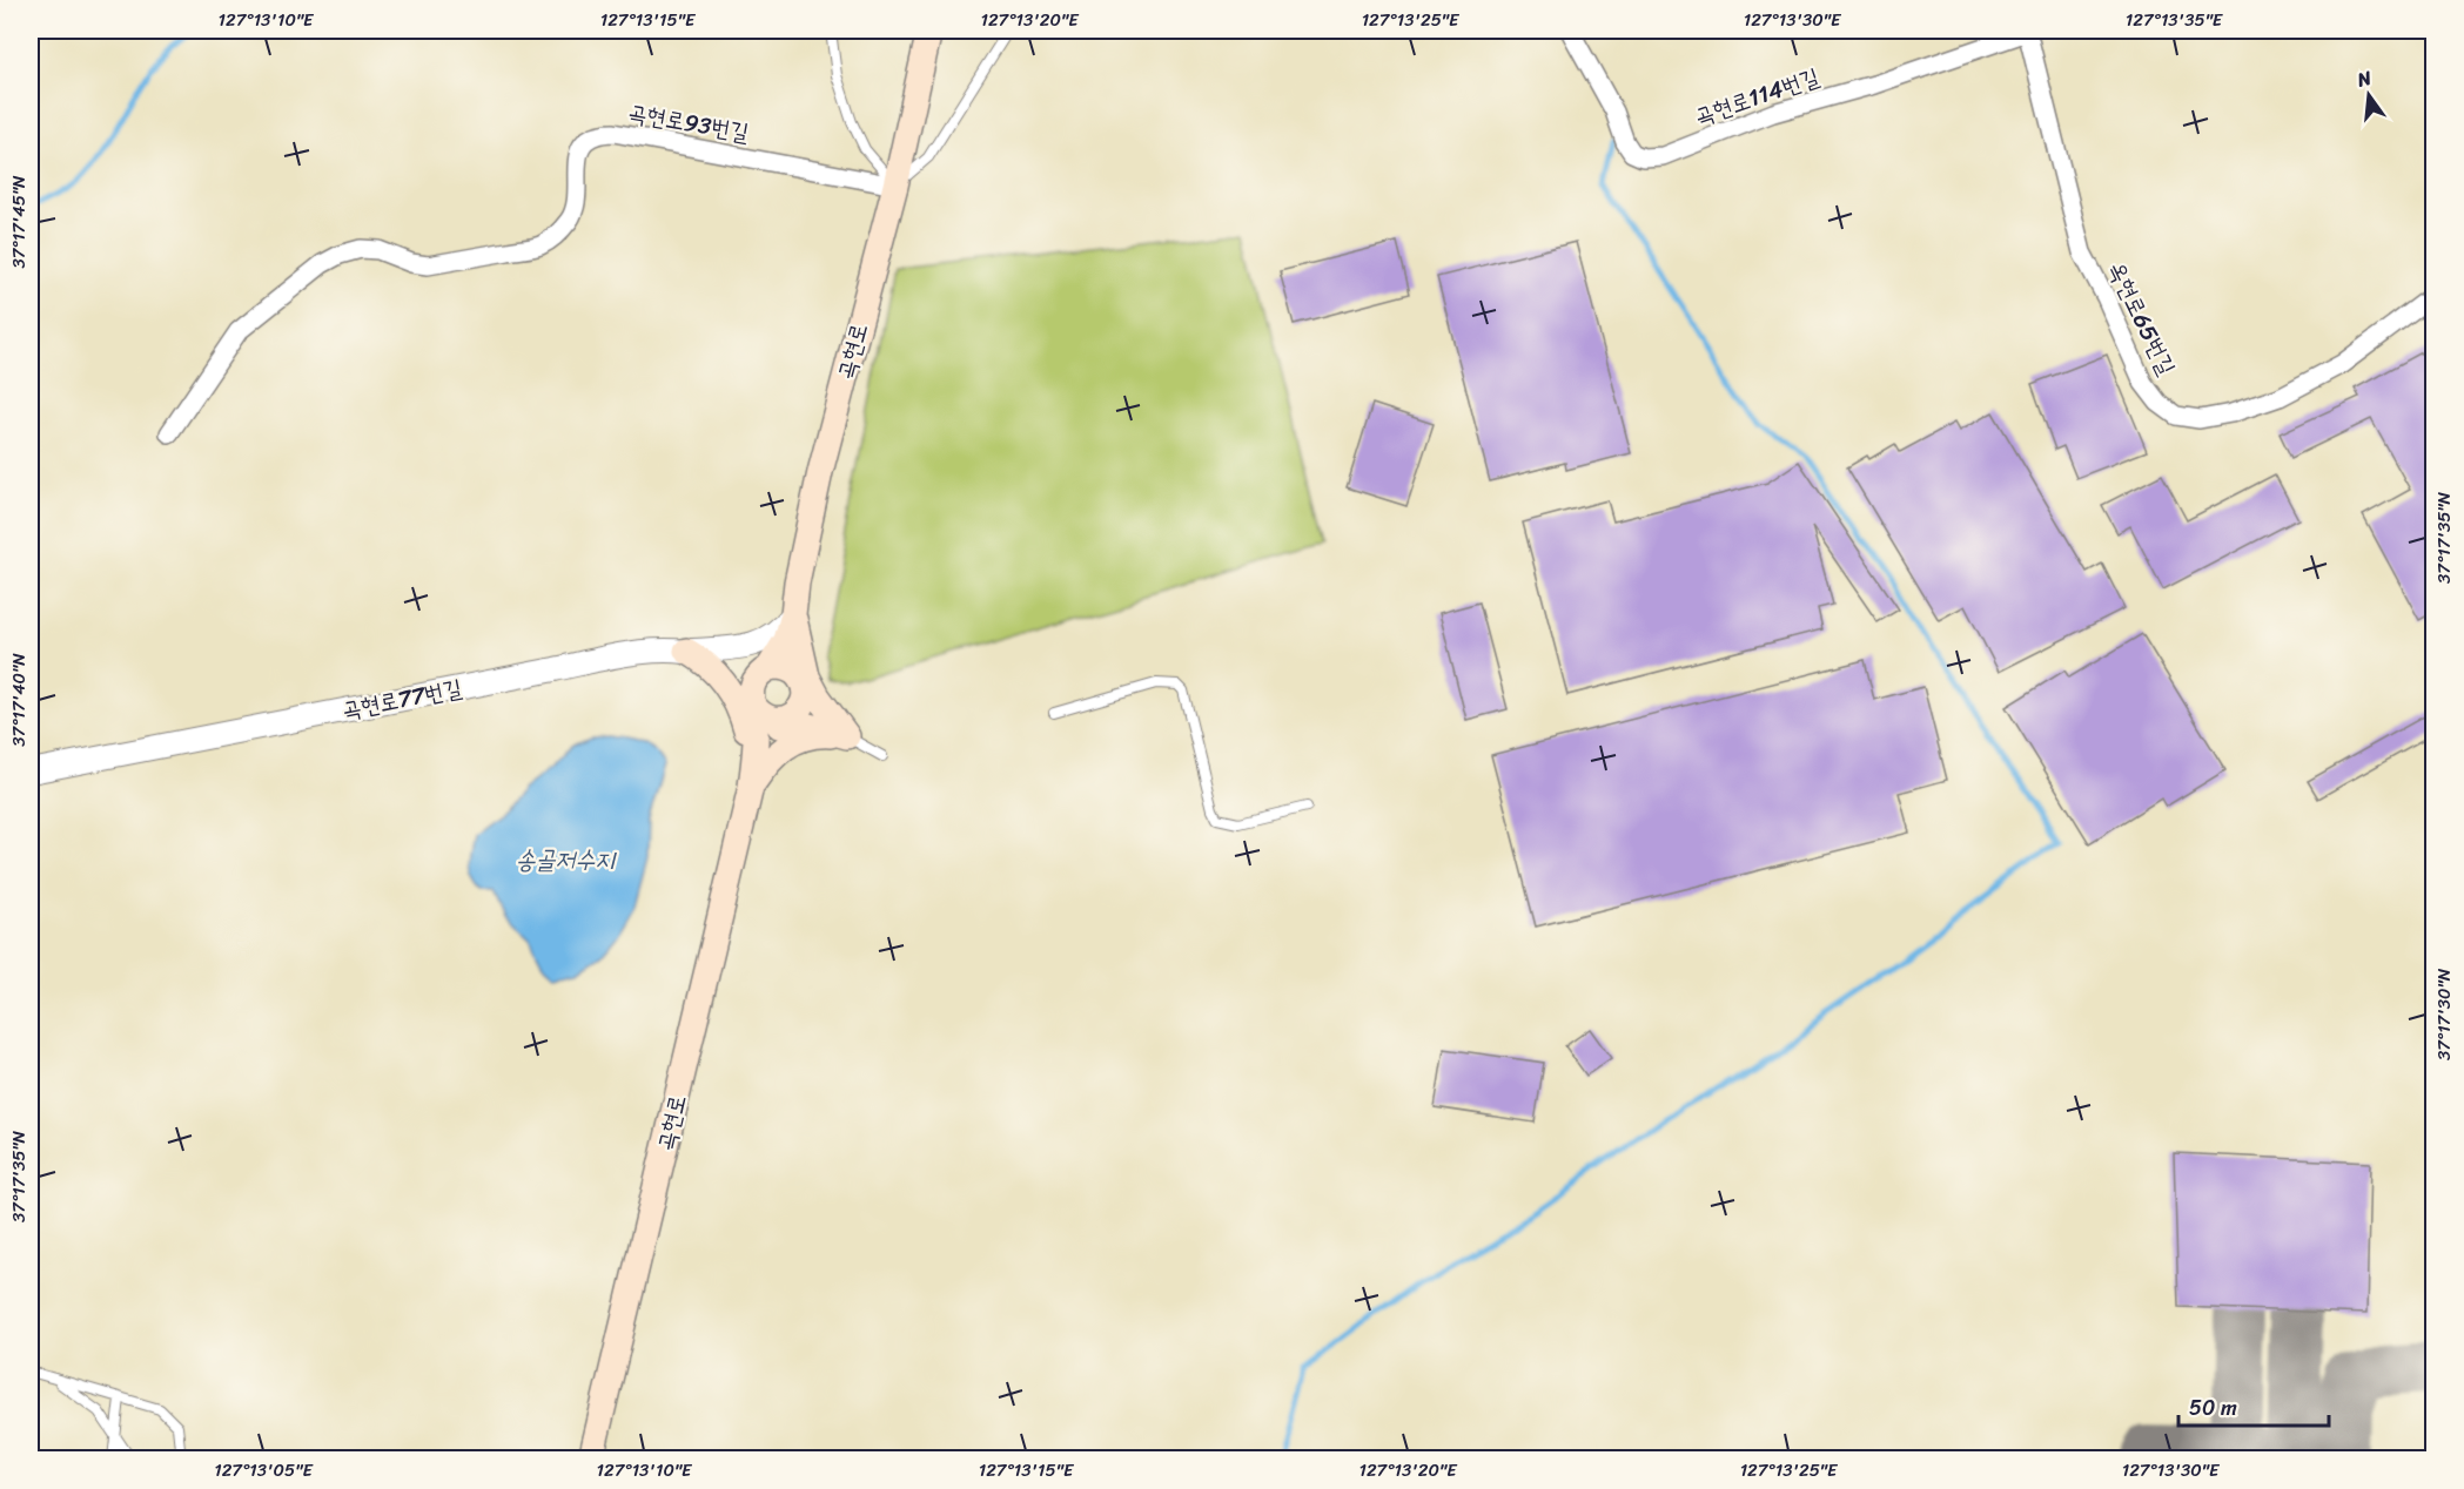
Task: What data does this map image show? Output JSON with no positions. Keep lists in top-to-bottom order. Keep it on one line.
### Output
{"streets":{"main road":["곡현로"],"street":["곡현로114번길","곡현로93번길","옥현로65번길","곡현로77번길"]},"crossings":[["곡현로114번길","옥현로65번길"],["곡현로93번길","곡현로"],["곡현로","곡현로77번길"]],"water":["송골저수지"],"scale_bar":"50 m","north":"top","coordinates":["127°13'10\"E","127°13'15\"E","127°13'20\"E","127°13'25\"E","127°13'30\"E","127°13'35\"E","37°17'45\"N","37°17'35\"N","37°17'40\"N","37°17'30\"N","127°13'05\"E"]}
